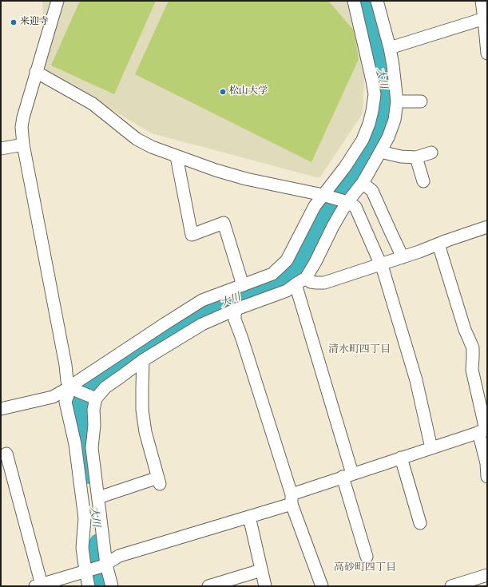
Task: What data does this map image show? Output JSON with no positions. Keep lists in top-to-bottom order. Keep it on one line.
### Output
{"districts":["清水町四丁目","高砂町四丁目"],"water":["大川"],"places":["来迎寺","松山大学"]}
